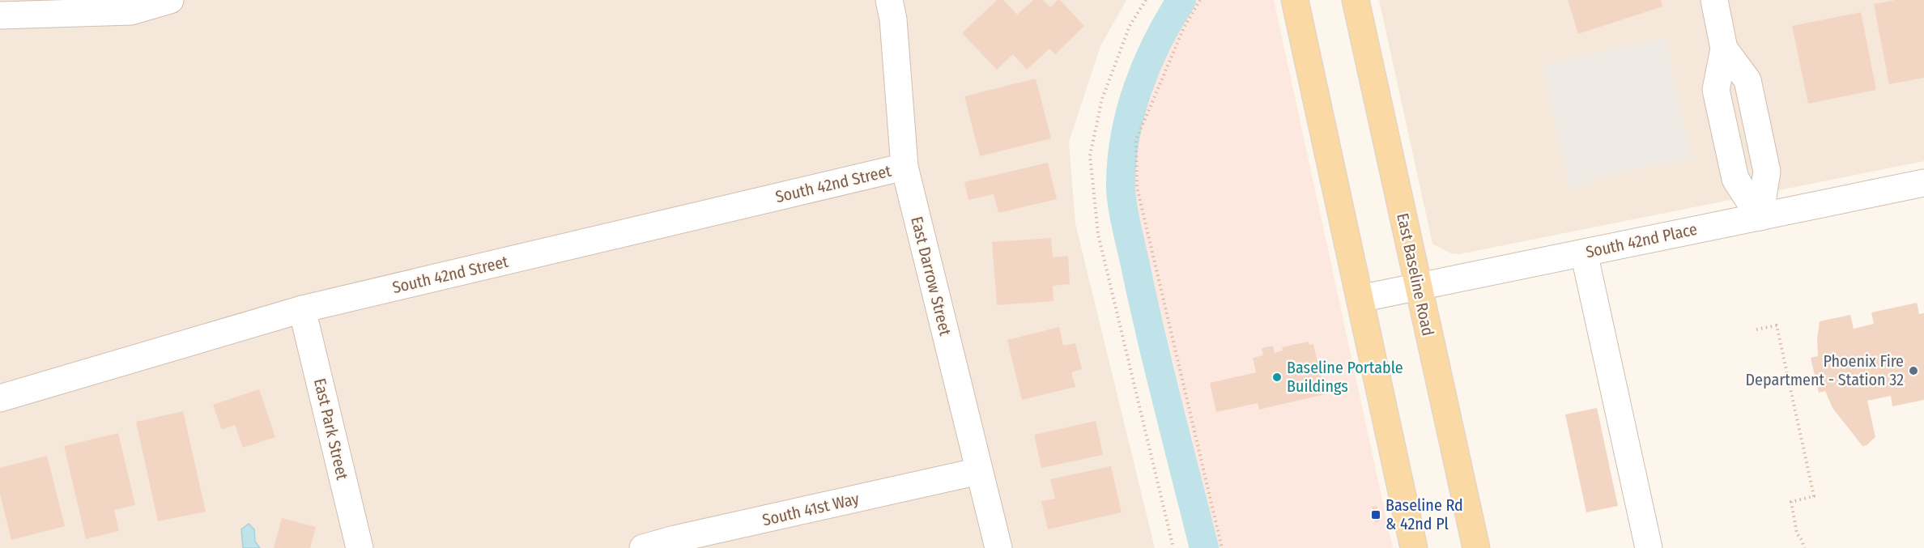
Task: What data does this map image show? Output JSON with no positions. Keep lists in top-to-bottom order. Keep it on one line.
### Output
{"streets":{"main road":["East Baseline Road"],"street":["South 42nd Street","South 42nd Place","East Darrow Street","East Park Street","South 41st Way"]},"crossings":[["South 42nd Street","East Darrow Street"],["South 42nd Street","East Park Street"],["South 42nd Place","East Baseline Road"],["East Darrow Street","South 41st Way"]],"places":{"other":["Phoenix Fire Department - Station 32","Baseline Portable Buildings"],"transit":["Baseline Rd & 42nd Pl"]}}
